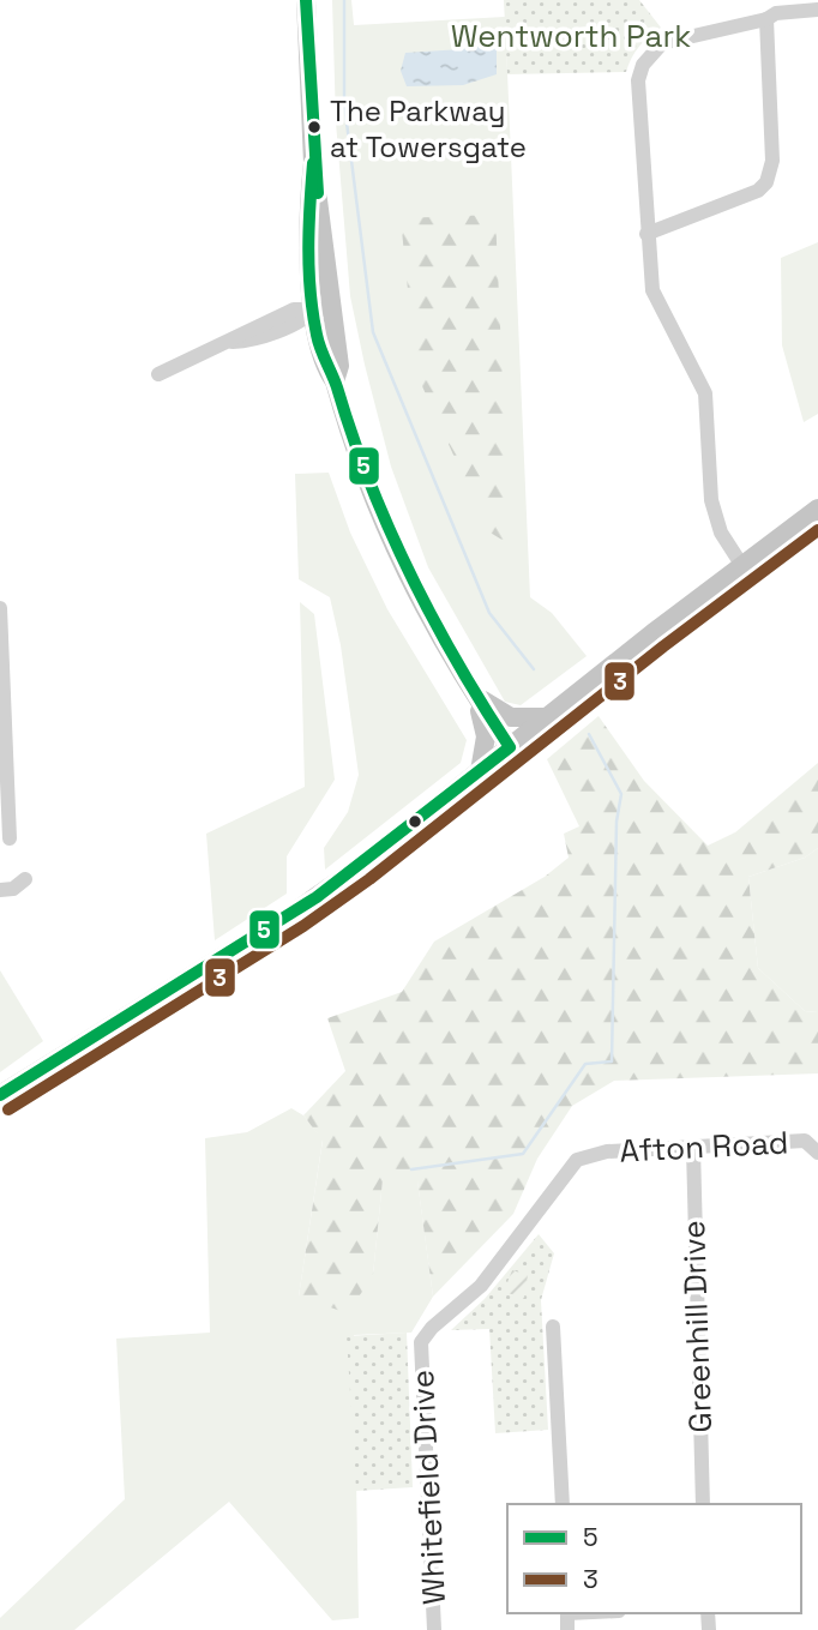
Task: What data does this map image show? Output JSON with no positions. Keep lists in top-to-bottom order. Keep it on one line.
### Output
{"streets":{"street":["Afton Road","Greenhill Drive","Whitefield Drive"]},"crossings":[["Afton Road","Greenhill Drive"],["Afton Road","Whitefield Drive"]],"parks":["Wentworth Park"],"places":["The Parkway at Towersgate"],"lines":["transit line 5","transit line 3"],"legend":["5","3"]}
